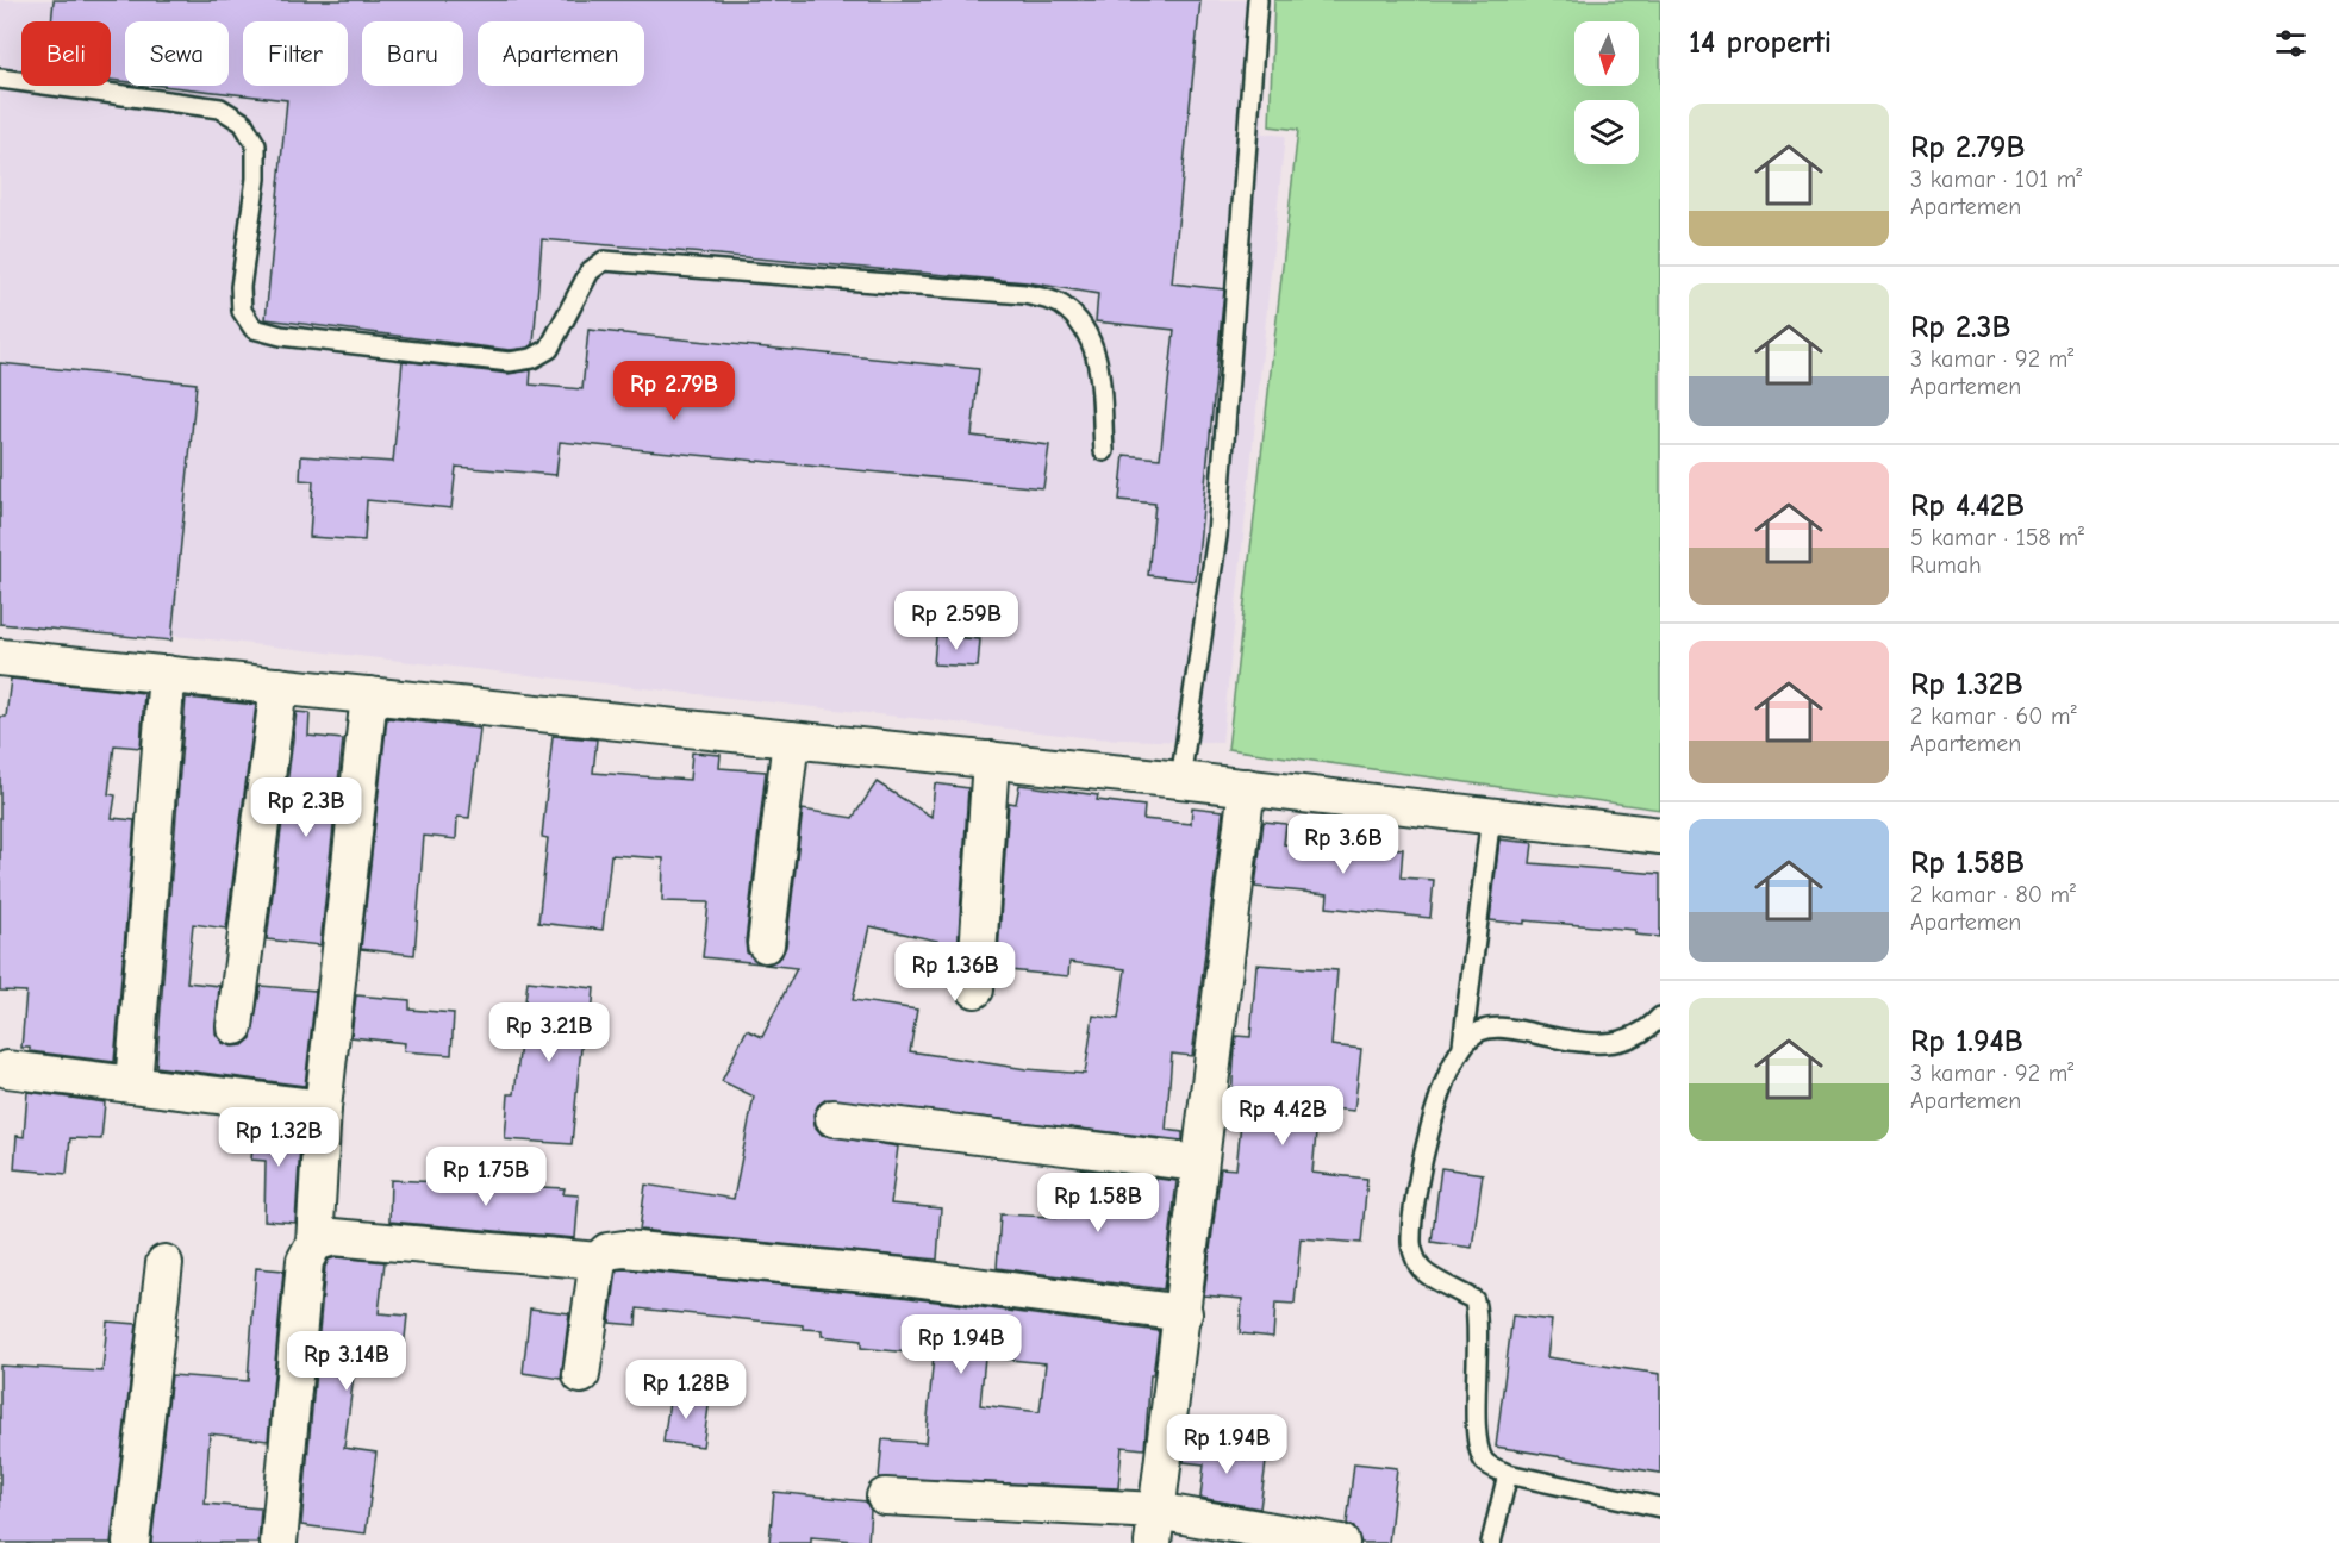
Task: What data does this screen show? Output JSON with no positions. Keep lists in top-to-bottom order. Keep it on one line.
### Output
{"north":"bottom","page":{"heading":"14 properti","chip":["Beli","Sewa","Filter","Baru","Apartemen"],"list":[{"name":"Rp 2.79B","note":"3 kamar · 101 m² · Apartemen"},{"name":"Rp 2.3B","note":"3 kamar · 92 m² · Apartemen"},{"name":"Rp 4.42B","note":"5 kamar · 158 m² · Rumah"},{"name":"Rp 1.32B","note":"2 kamar · 60 m² · Apartemen"},{"name":"Rp 1.58B","note":"2 kamar · 80 m² · Apartemen"},{"name":"Rp 1.94B","note":"3 kamar · 92 m² · Apartemen"}],"price":["Rp 2.79B","Rp 2.59B","Rp 2.3B","Rp 3.6B","Rp 1.36B","Rp 3.21B","Rp 4.42B","Rp 1.32B","Rp 1.75B","Rp 1.58B","Rp 1.94B","Rp 3.14B","Rp 1.28B","Rp 1.94B"]}}
